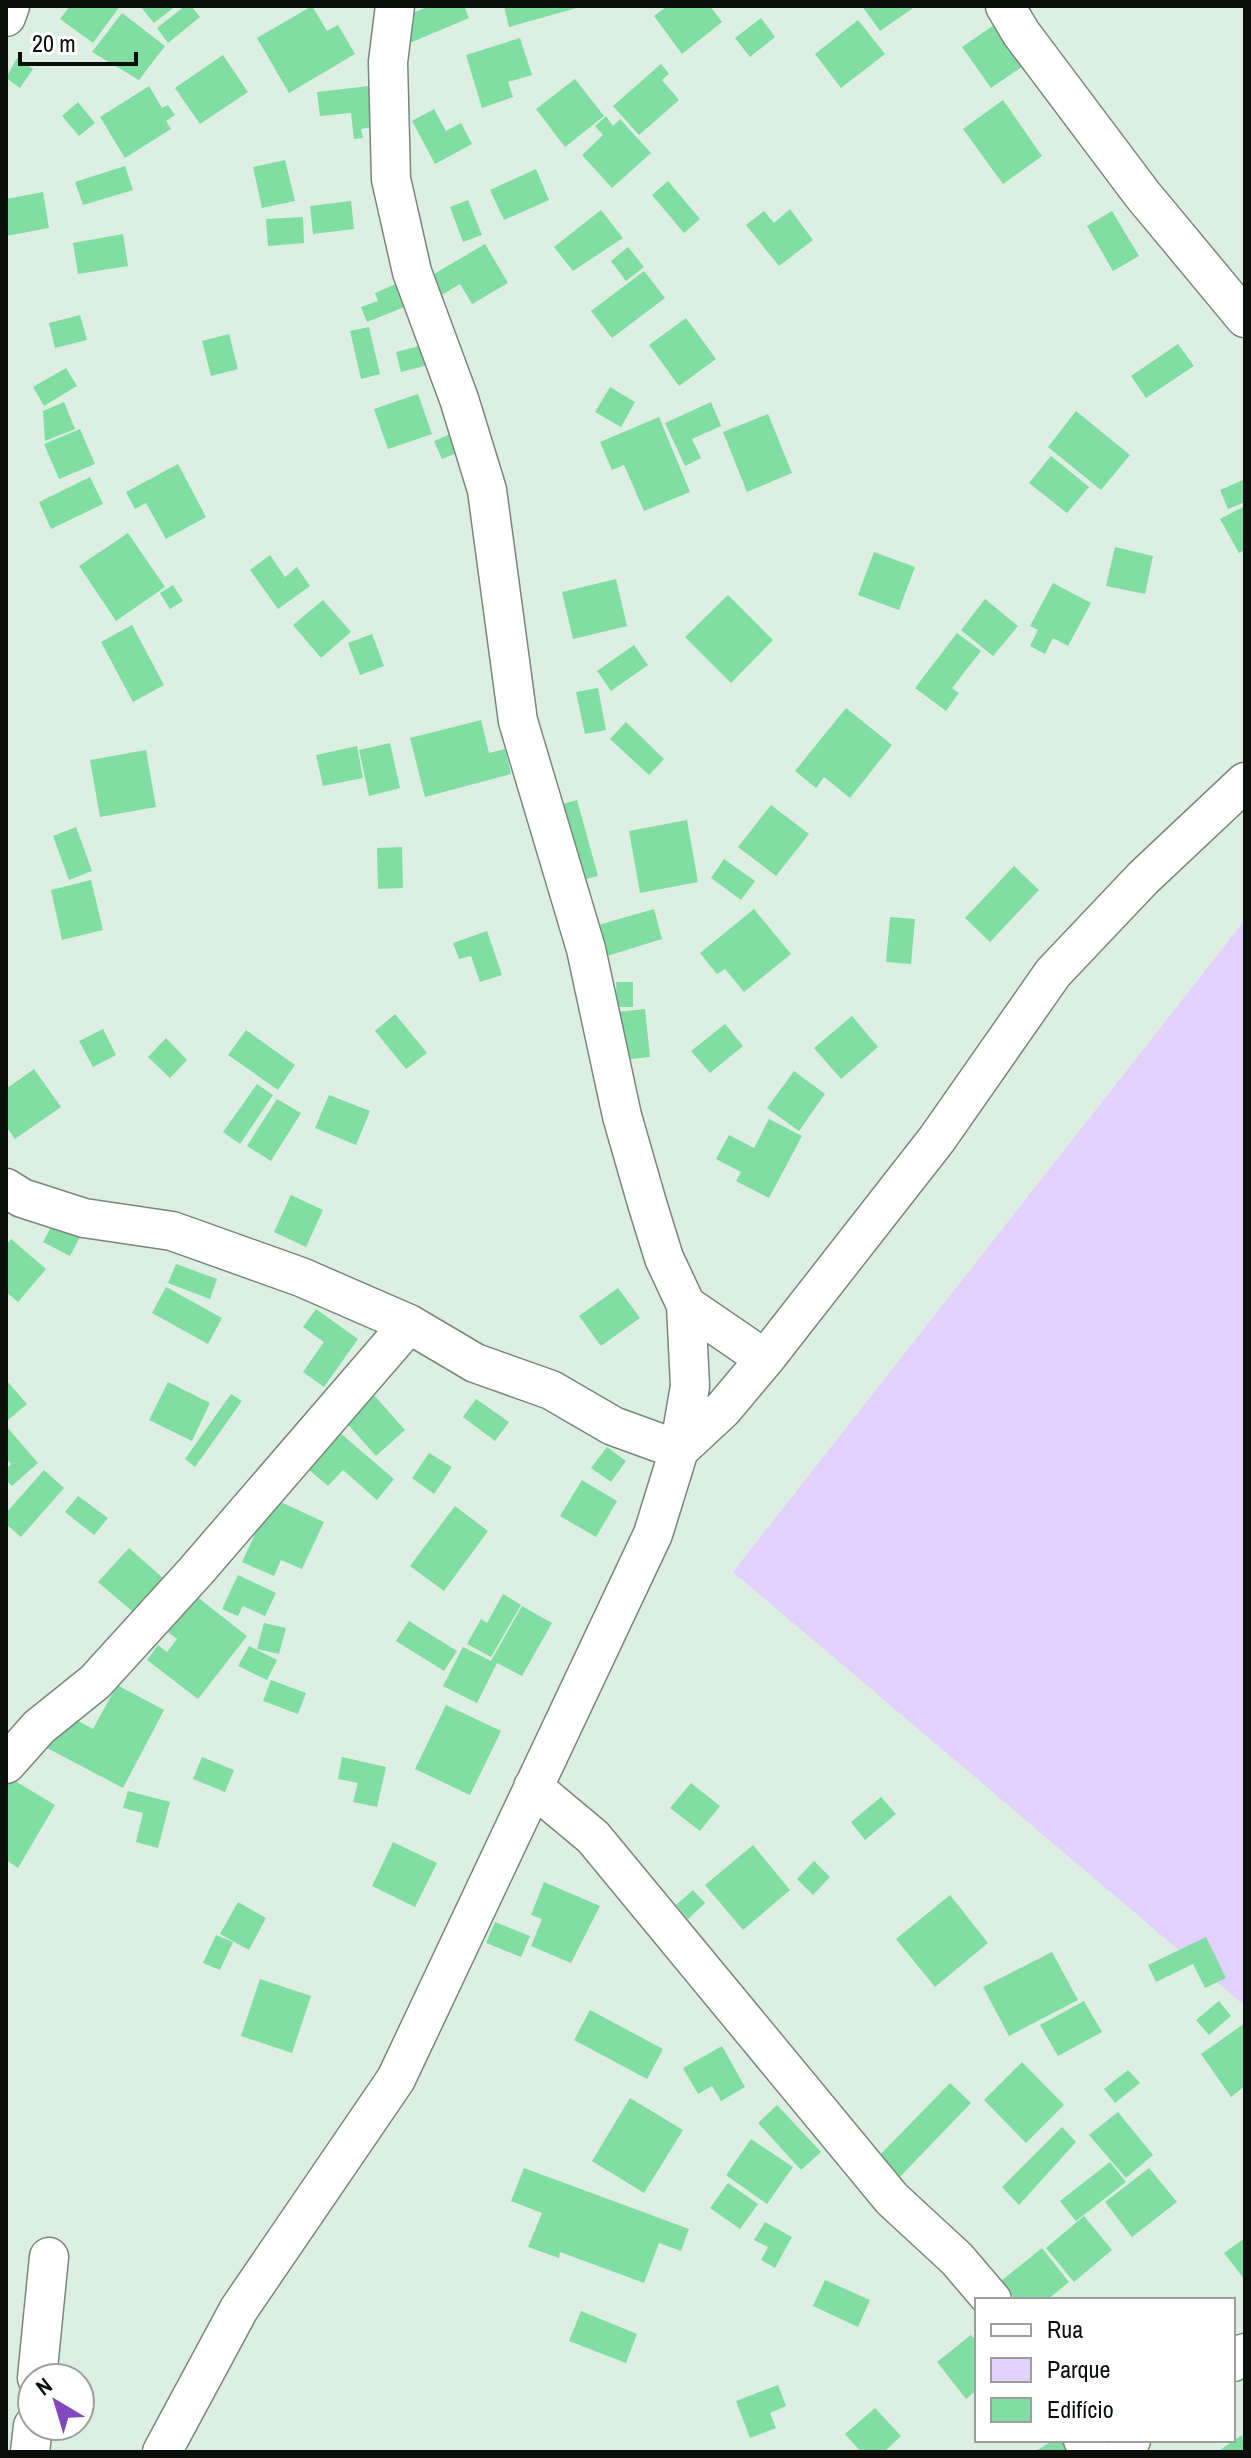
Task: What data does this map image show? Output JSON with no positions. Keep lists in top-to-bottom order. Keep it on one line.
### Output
{"legend":["Rua","Parque","Edifício"],"scale_bar":"20 m","north":"top left"}
